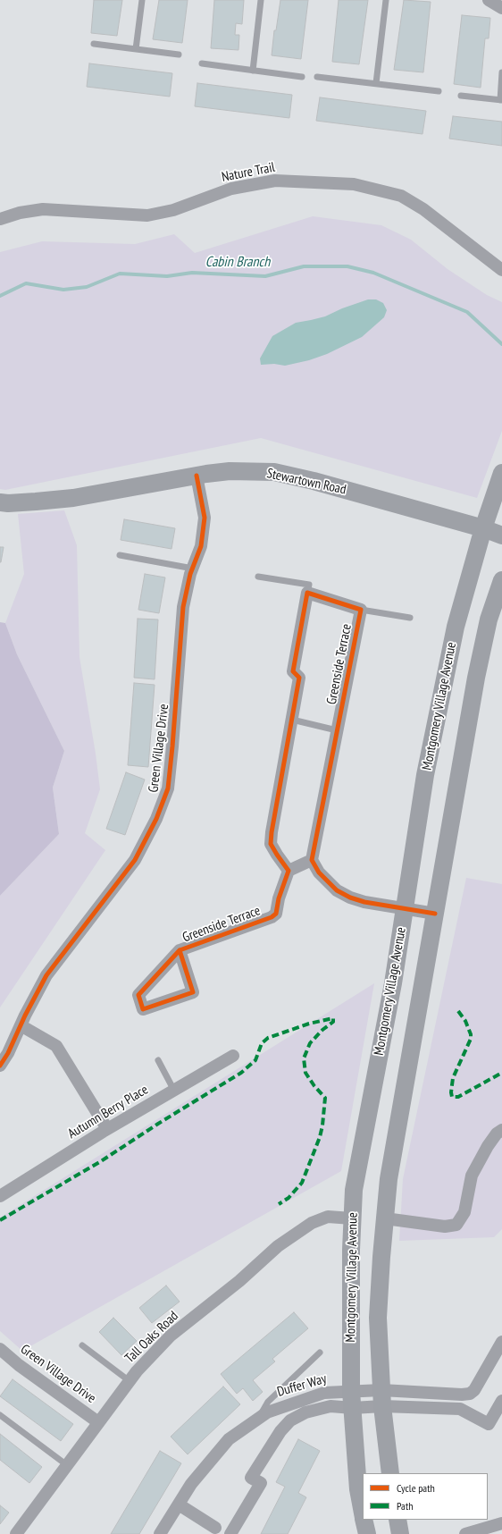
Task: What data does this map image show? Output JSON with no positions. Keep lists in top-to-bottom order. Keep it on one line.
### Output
{"streets":{"main road":["Stewartown Road","Montgomery Village Avenue"],"street":["Nature Trail","Greenside Terrace","Green Village Drive","Autumn Berry Place","Tall Oaks Road","Duffer Way"]},"crossings":[["Stewartown Road","Montgomery Village Avenue"],["Stewartown Road","Green Village Drive"],["Montgomery Village Avenue","Tall Oaks Road"],["Montgomery Village Avenue","Duffer Way"],["Green Village Drive","Tall Oaks Road"]],"water":["Cabin Branch"],"legend":["Cycle path","Path"]}
